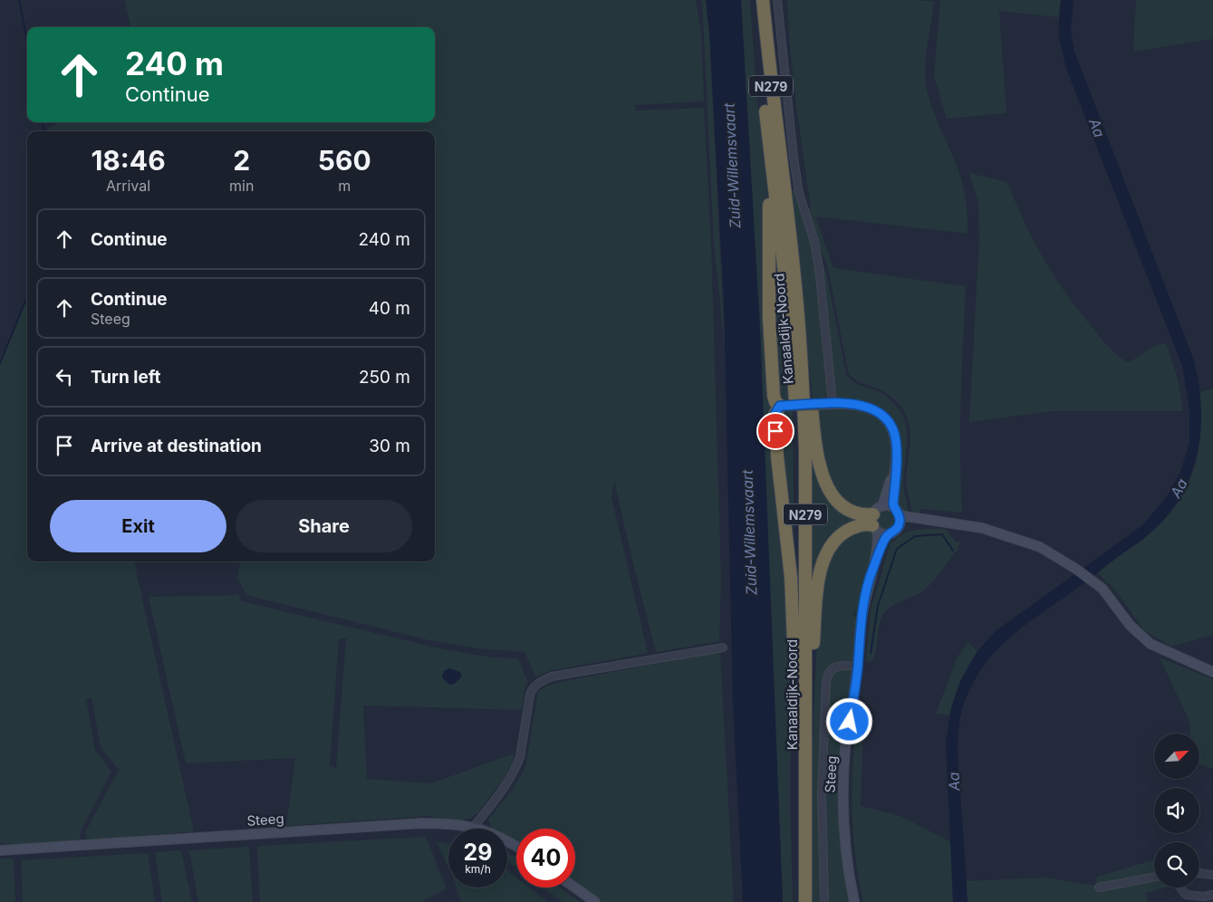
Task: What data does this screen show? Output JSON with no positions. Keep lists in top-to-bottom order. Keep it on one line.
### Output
{"streets":{"highway":["N279","Kanaaldijk-Noord"],"street":["Steeg"]},"crossings":[["N279","Kanaaldijk-Noord"],["N279","Steeg"]],"water":["Aa","Zuid-Willemsvaart"],"north":"top right","page":{"turn":["240 m","Continue"],"eta":["18:46","Arrival","2","min","560","m"],"list":[{"name":"Continue","value":"240 m"},{"name":"Continue","note":"Steeg","value":"40 m"},{"name":"Turn left","value":"250 m"},{"name":"Arrive at destination","value":"30 m"}],"buttons":["Exit","Share"],"speed":"29 km/h","limit":"40"}}
